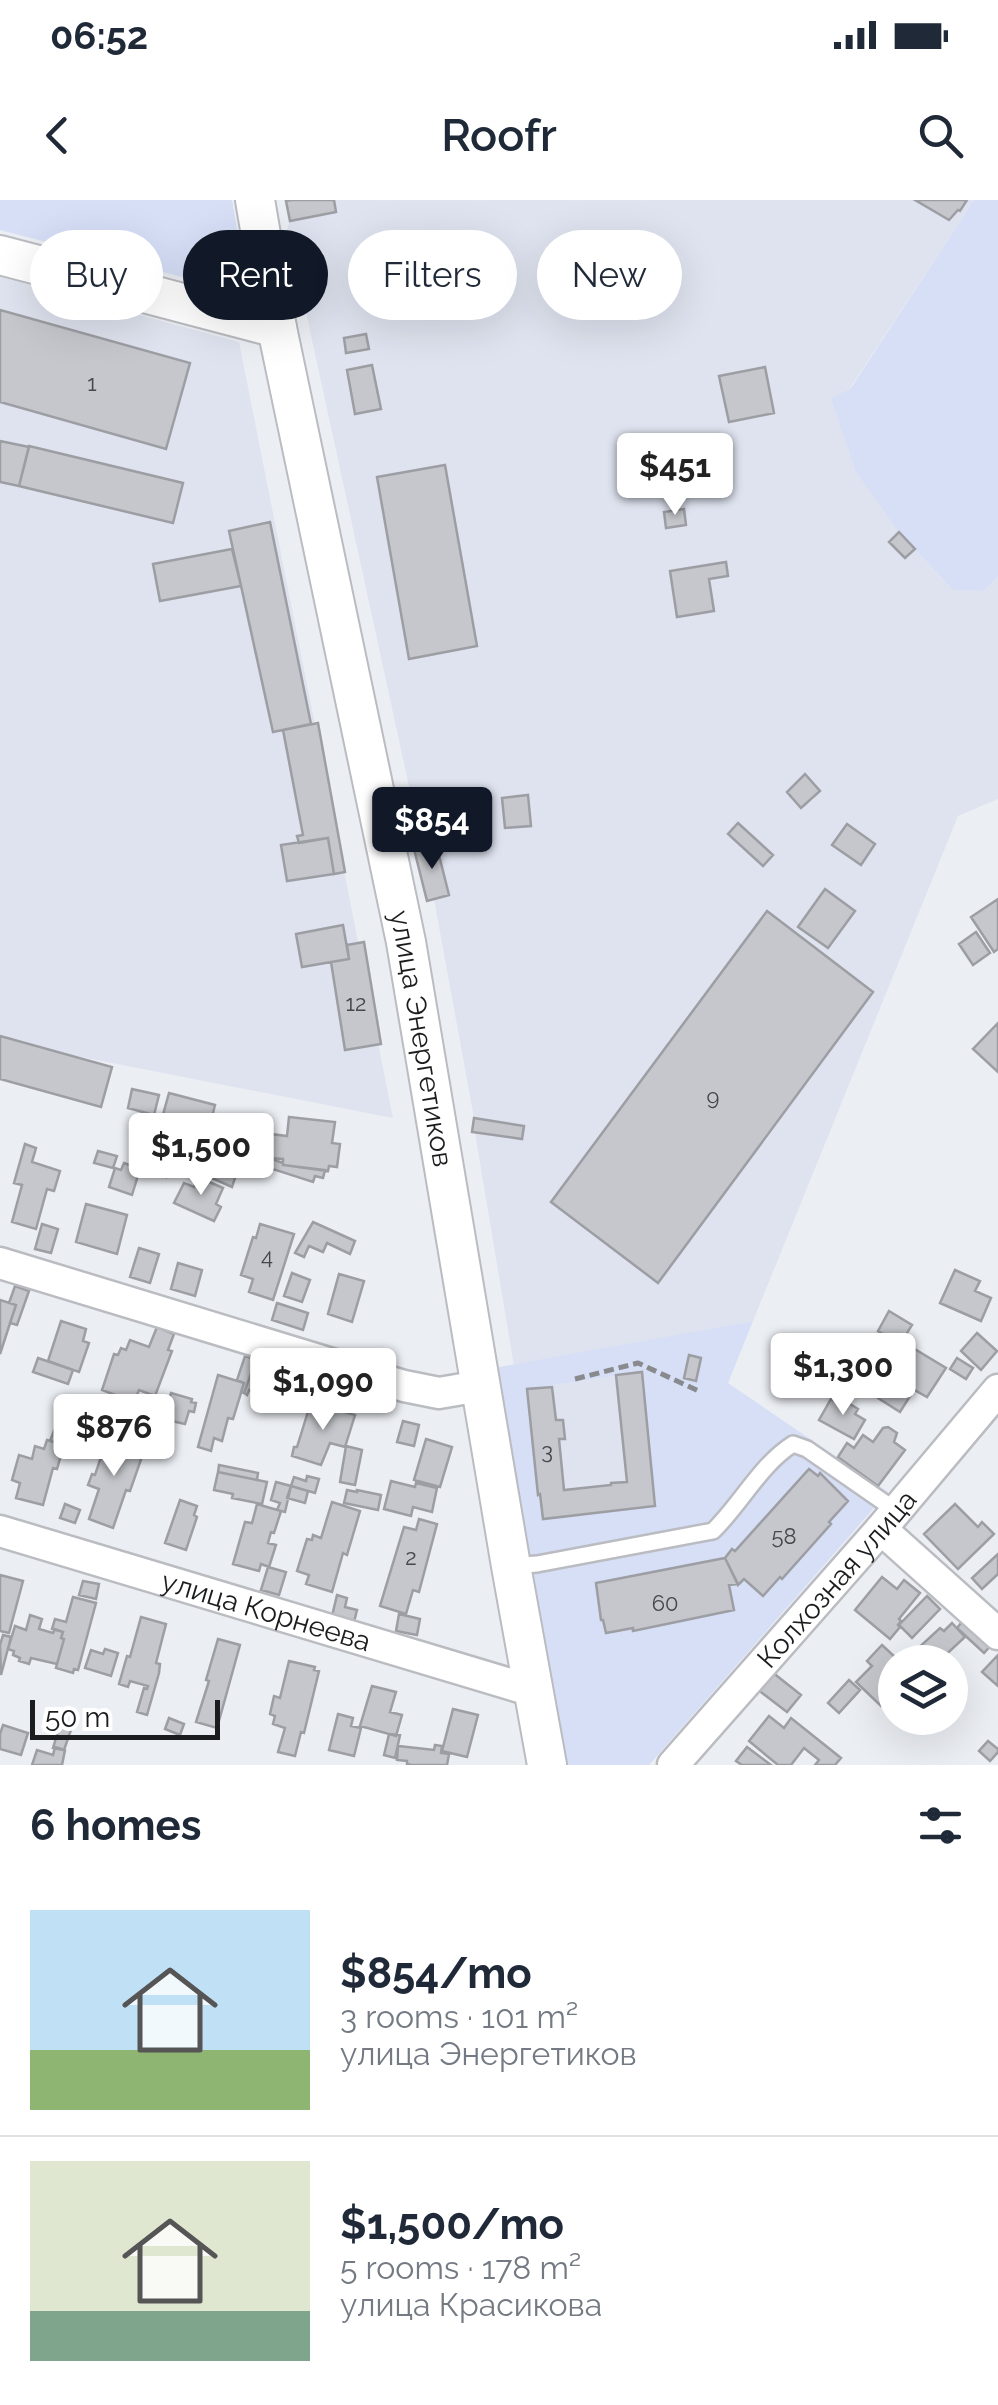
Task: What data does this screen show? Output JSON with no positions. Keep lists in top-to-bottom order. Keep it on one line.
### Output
{"streets":{"street":["улица Энергетиков","Колхозная улица","улица Корнеева"]},"crossings":[["улица Энергетиков","улица Корнеева"]],"house_numbers":["1","12","9","4","3","58","2","60"],"scale_bar":"50 m","page":{"status":"06:52","header":"Roofr","chip":["Buy","Rent","Filters","New"],"price":["$451","$854","$1,500","$1,300","$1,090","$876"],"scale":"50 m","heading":"6 homes","list":[{"name":"$854/mo","note":"3 rooms · 101 m² · улица Энергетиков"},{"name":"$1,500/mo","note":"5 rooms · 178 m² · улица Красикова"}]}}
